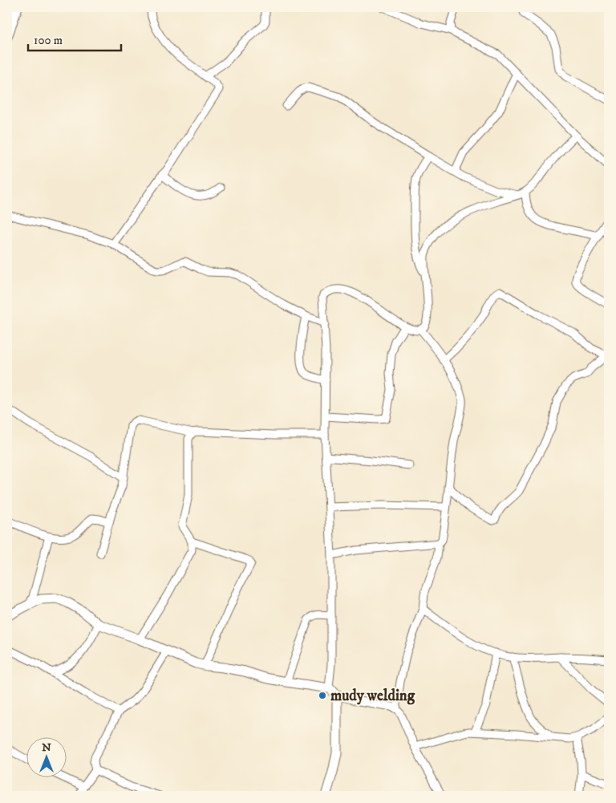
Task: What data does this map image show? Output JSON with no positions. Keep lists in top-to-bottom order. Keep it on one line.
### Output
{"places":["mudy welding"],"scale_bar":"100 m","north":"top"}
